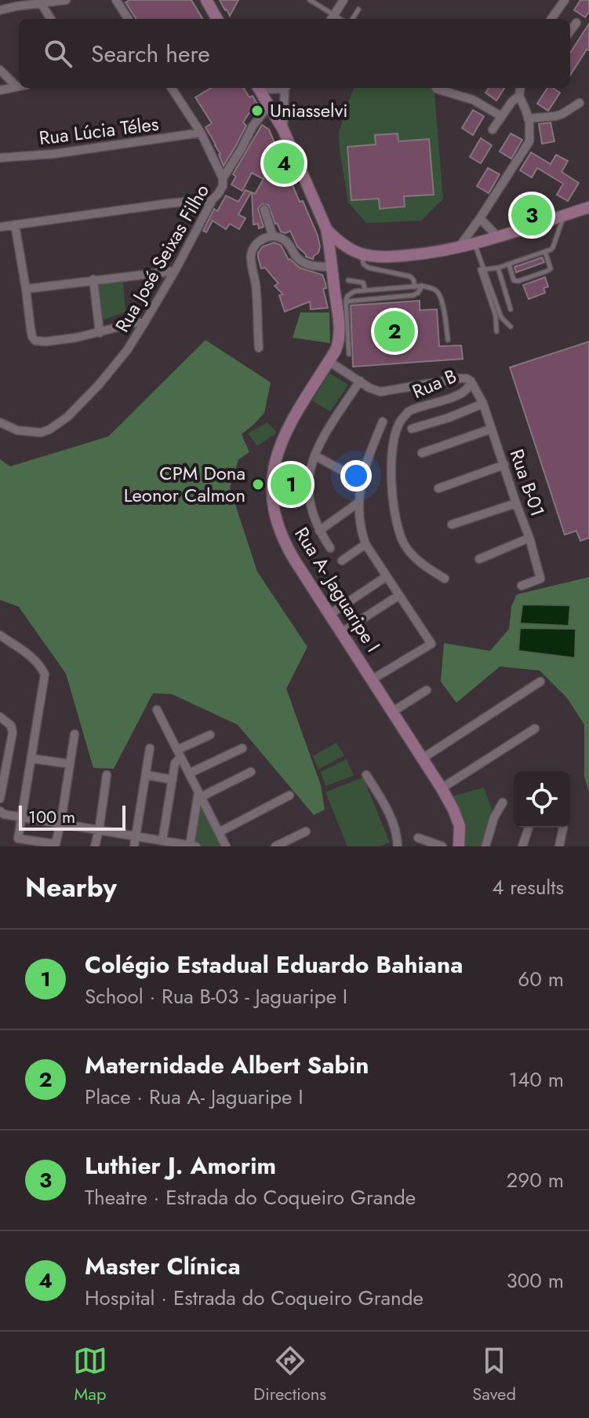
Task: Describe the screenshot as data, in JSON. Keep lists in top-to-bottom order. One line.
{"streets":{"main road":["Rua A- Jaguaripe I"],"street":["Rua Lúcia Téles","Rua José Seixas Filho","Rua B","Rua B-01"]},"crossings":[["Rua B","Rua B-01"],["Rua B","Rua A- Jaguaripe I"]],"places":["Uniasselvi","CPM Dona Leonor Calmon"],"scale_bar":"100 m","page":{"search":"Search here","pins":["4","3","2","1"],"scale":"100 m","heading":["Nearby","4 results"],"list":[{"mark":"1","name":"Colégio Estadual Eduardo Bahiana","note":"School · Rua B-03 - Jaguaripe I","value":"60 m"},{"mark":"2","name":"Maternidade Albert Sabin","note":"Place · Rua A- Jaguaripe I","value":"140 m"},{"mark":"3","name":"Luthier J. Amorim","note":"Theatre · Estrada do Coqueiro Grande","value":"290 m"},{"mark":"4","name":"Master Clínica","note":"Hospital · Estrada do Coqueiro Grande","value":"300 m"}],"nav":["Map","Directions","Saved"]}}
